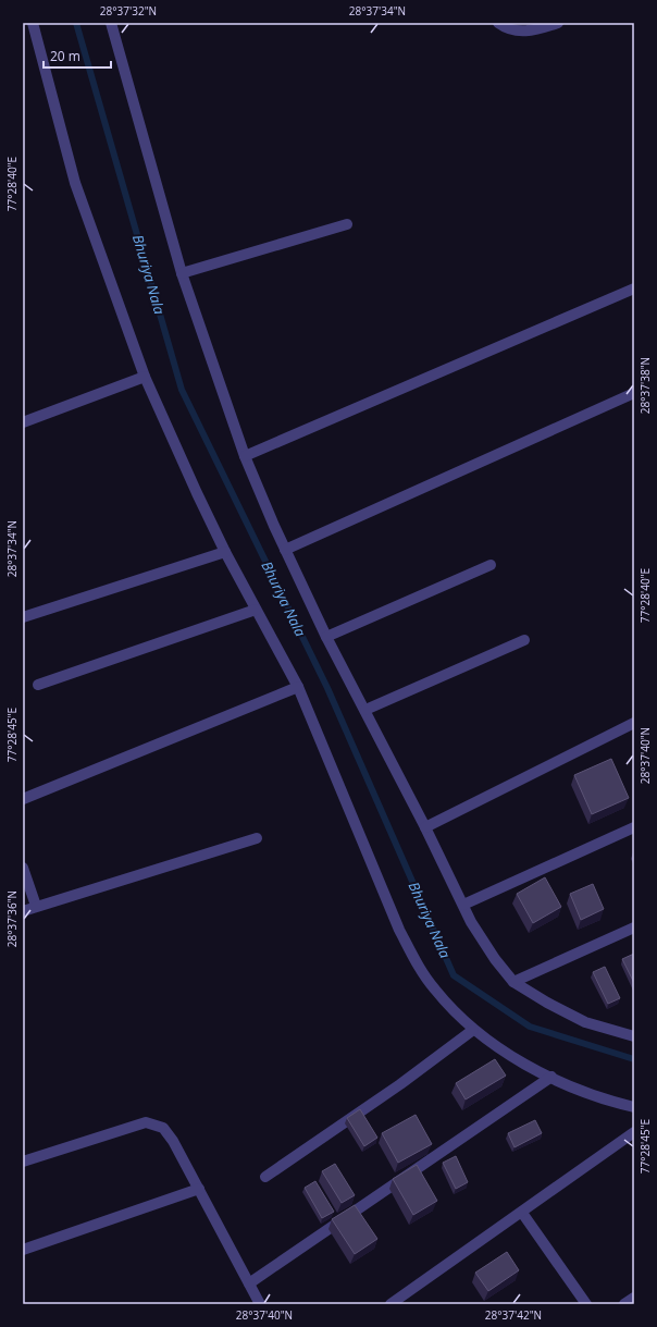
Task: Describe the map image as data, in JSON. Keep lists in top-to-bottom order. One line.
{"water":["Bhuriya Nala"],"scale_bar":"20 m","coordinates":["28°37'32\"N","28°37'34\"N","77°28'40\"E","28°37'38\"N","77°28'45\"E","28°37'40\"N","28°37'36\"N","28°37'42\"N"]}
